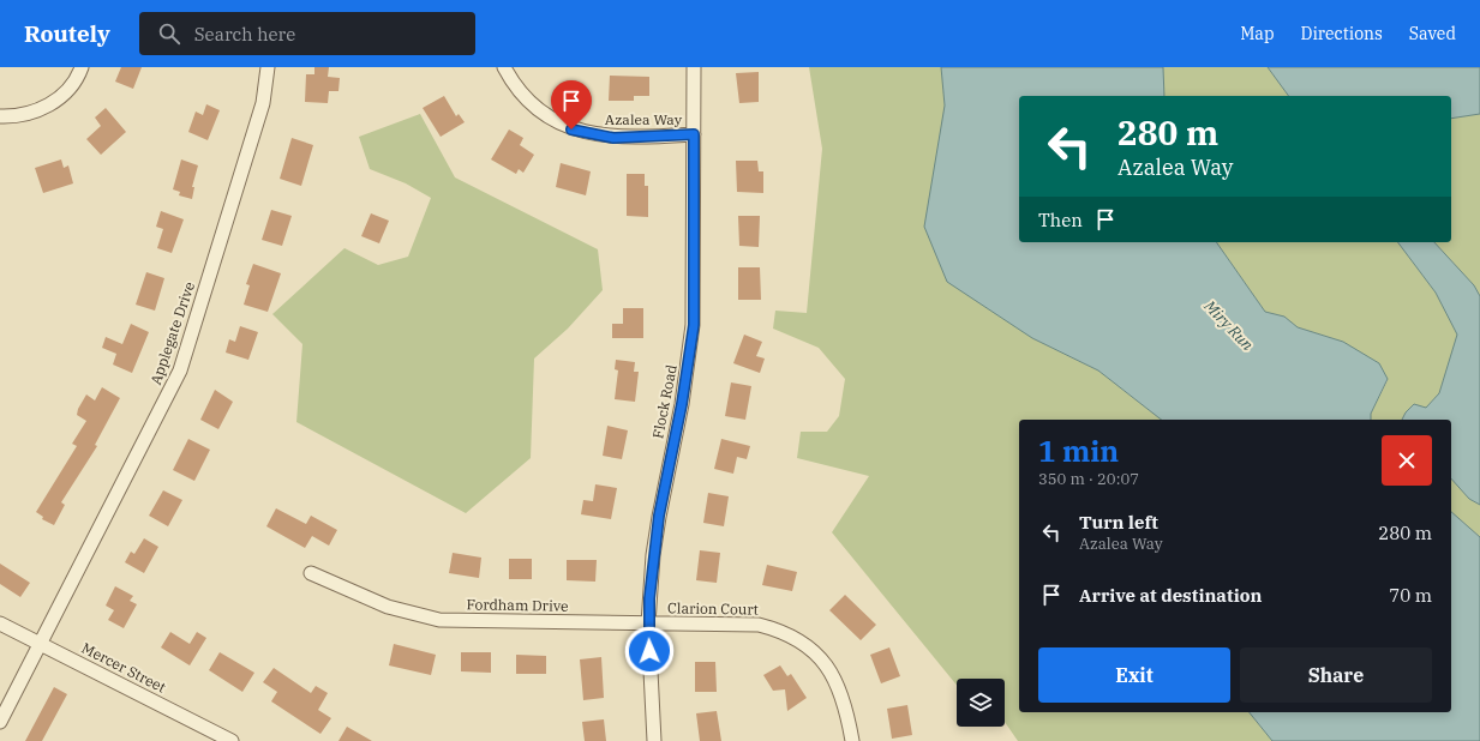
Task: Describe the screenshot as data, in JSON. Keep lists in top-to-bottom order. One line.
{"streets":{"street":["Azalea Way","Applegate Drive","Flock Road","Fordham Drive","Clarion Court","Mercer Street"]},"crossings":[["Azalea Way","Flock Road"],["Applegate Drive","Mercer Street"],["Flock Road","Fordham Drive"],["Flock Road","Clarion Court"],["Fordham Drive","Clarion Court"]],"water":["Miry Run"],"page":{"header":"Routely","search":"Search here","nav":["Map","Directions","Saved"],"turn":["280 m","Azalea Way"],"then":"Then","heading":["1 min","350 m · 20:07"],"list":[{"name":"Turn left","note":"Azalea Way","value":"280 m"},{"name":"Arrive at destination","value":"70 m"}],"buttons":["Exit","Share"]}}
